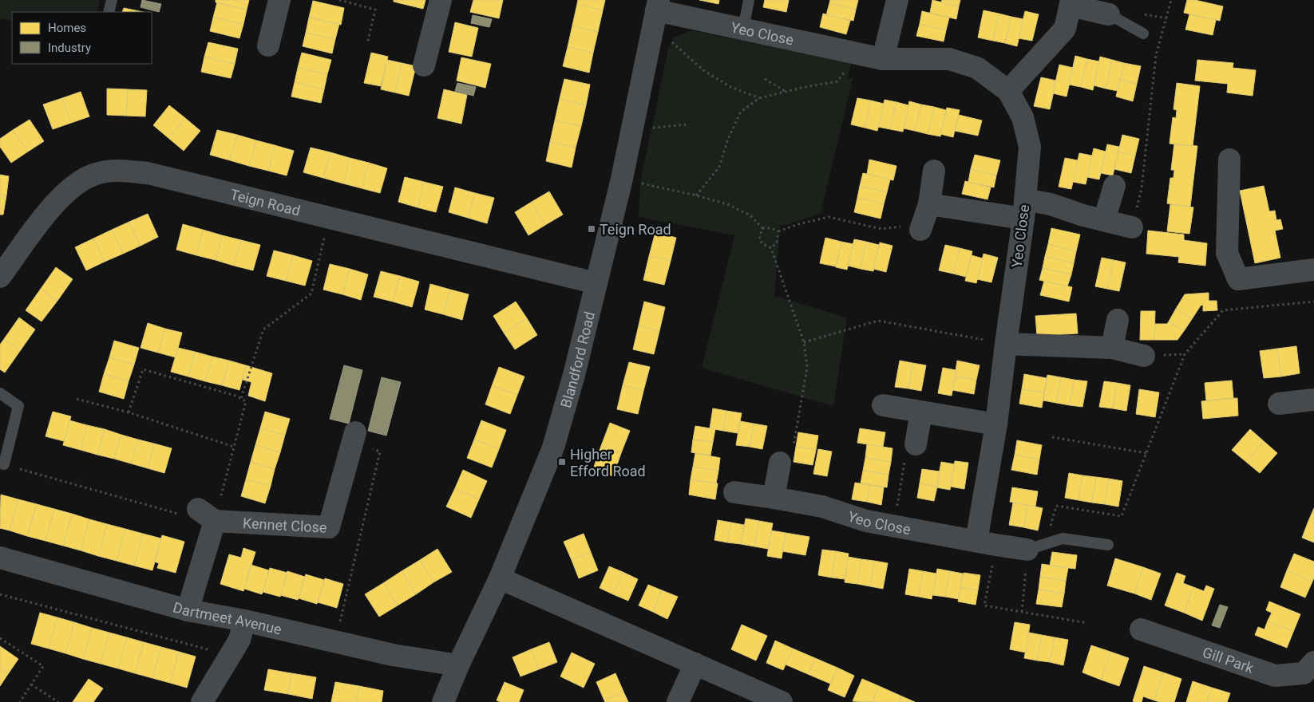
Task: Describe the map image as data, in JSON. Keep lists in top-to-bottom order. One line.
{"streets":{"street":["Yeo Close","Teign Road","Blandford Road","Kennet Close","Dartmeet Avenue","Gill Park"]},"crossings":[["Yeo Close","Blandford Road"],["Teign Road","Blandford Road"],["Blandford Road","Dartmeet Avenue"]],"places":{"transit":["Teign Road","Higher Efford Road"]},"legend":["Homes","Industry"]}
